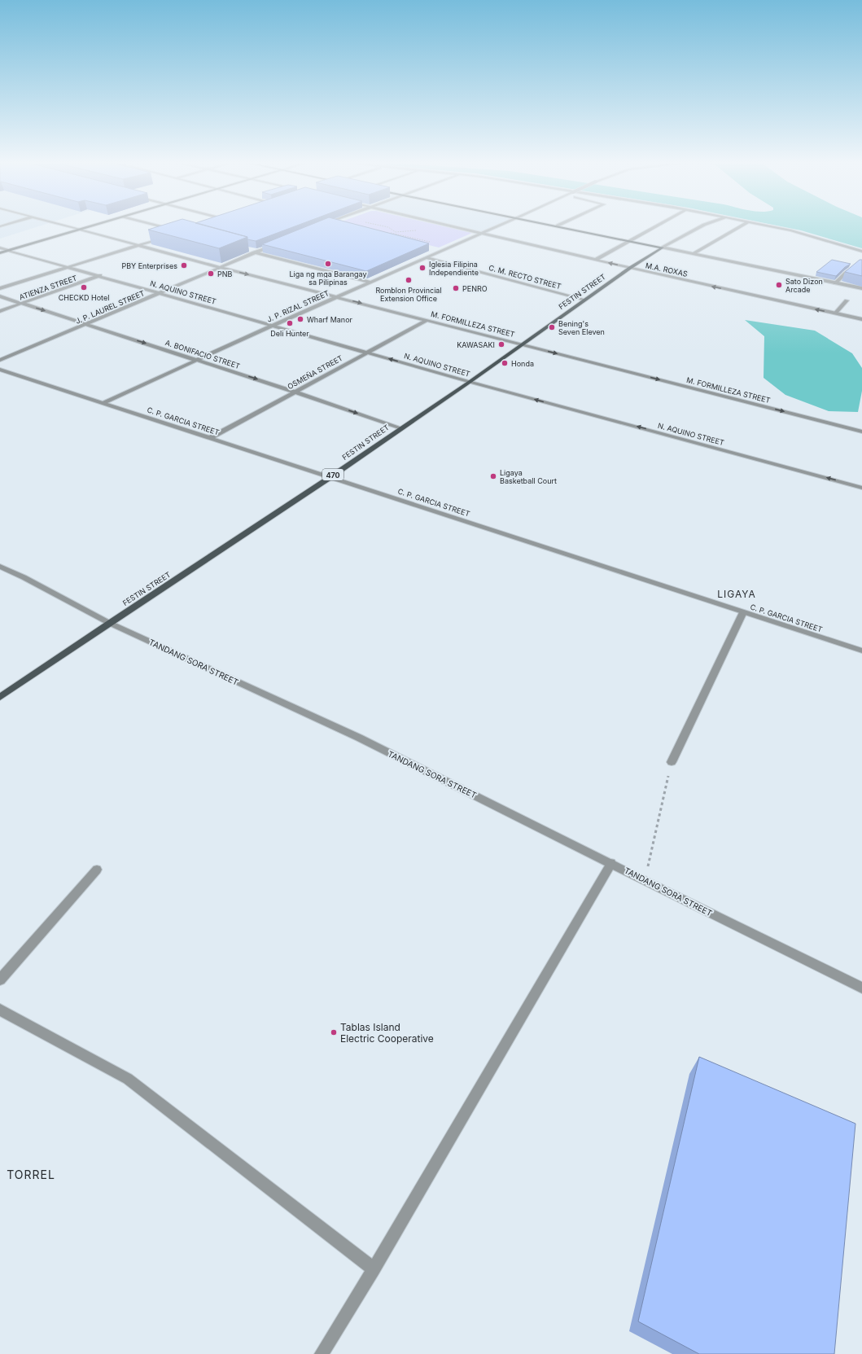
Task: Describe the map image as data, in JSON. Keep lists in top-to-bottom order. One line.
{"streets":{"main road":["FESTIN STREET","470"],"street":["M.A. ROXAS","C. M. RECTO STREET","ATIENZA STREET","N. AQUINO STREET","J. P. RIZAL STREET","J. P. LAUREL STREET","M. FORMILLEZA STREET","A. BONIFACIO STREET","OSMEÑA STREET","C. P. GARCIA STREET","TANDANG SORA STREET"]},"crossings":[["M.A. ROXAS","FESTIN STREET"],["M.A. ROXAS","J. P. RIZAL STREET"],["C. M. RECTO STREET","FESTIN STREET"],["C. M. RECTO STREET","J. P. RIZAL STREET"],["ATIENZA STREET","N. AQUINO STREET"],["ATIENZA STREET","A. BONIFACIO STREET"],["FESTIN STREET","N. AQUINO STREET"],["FESTIN STREET","M. FORMILLEZA STREET"],["FESTIN STREET","A. BONIFACIO STREET"],["FESTIN STREET","C. P. GARCIA STREET"],["FESTIN STREET","TANDANG SORA STREET"],["N. AQUINO STREET","J. P. RIZAL STREET"],["N. AQUINO STREET","J. P. LAUREL STREET"],["N. AQUINO STREET","OSMEÑA STREET"],["J. P. RIZAL STREET","M. FORMILLEZA STREET"],["J. P. RIZAL STREET","A. BONIFACIO STREET"],["J. P. RIZAL STREET","C. P. GARCIA STREET"],["J. P. LAUREL STREET","M. FORMILLEZA STREET"],["J. P. LAUREL STREET","A. BONIFACIO STREET"],["M. FORMILLEZA STREET","OSMEÑA STREET"],["A. BONIFACIO STREET","OSMEÑA STREET"],["OSMEÑA STREET","C. P. GARCIA STREET"]],"one_way":["N. AQUINO STREET","M. FORMILLEZA STREET","A. BONIFACIO STREET"],"districts":["LIGAYA","TORREL"],"places":["Liga ng mga Barangay sa Pilipinas","PBY Enterprises","Iglesia Filipina Independiente","PNB","Romblon Provincial Extension Office","Sato Dizon Arcade","CHECKD Hotel","PENRO","Wharf Manor","Deli Hunter","Bening's Seven Eleven","KAWASAKI","Honda","Ligaya Basketball Court","Tablas Island Electric Cooperative"]}
